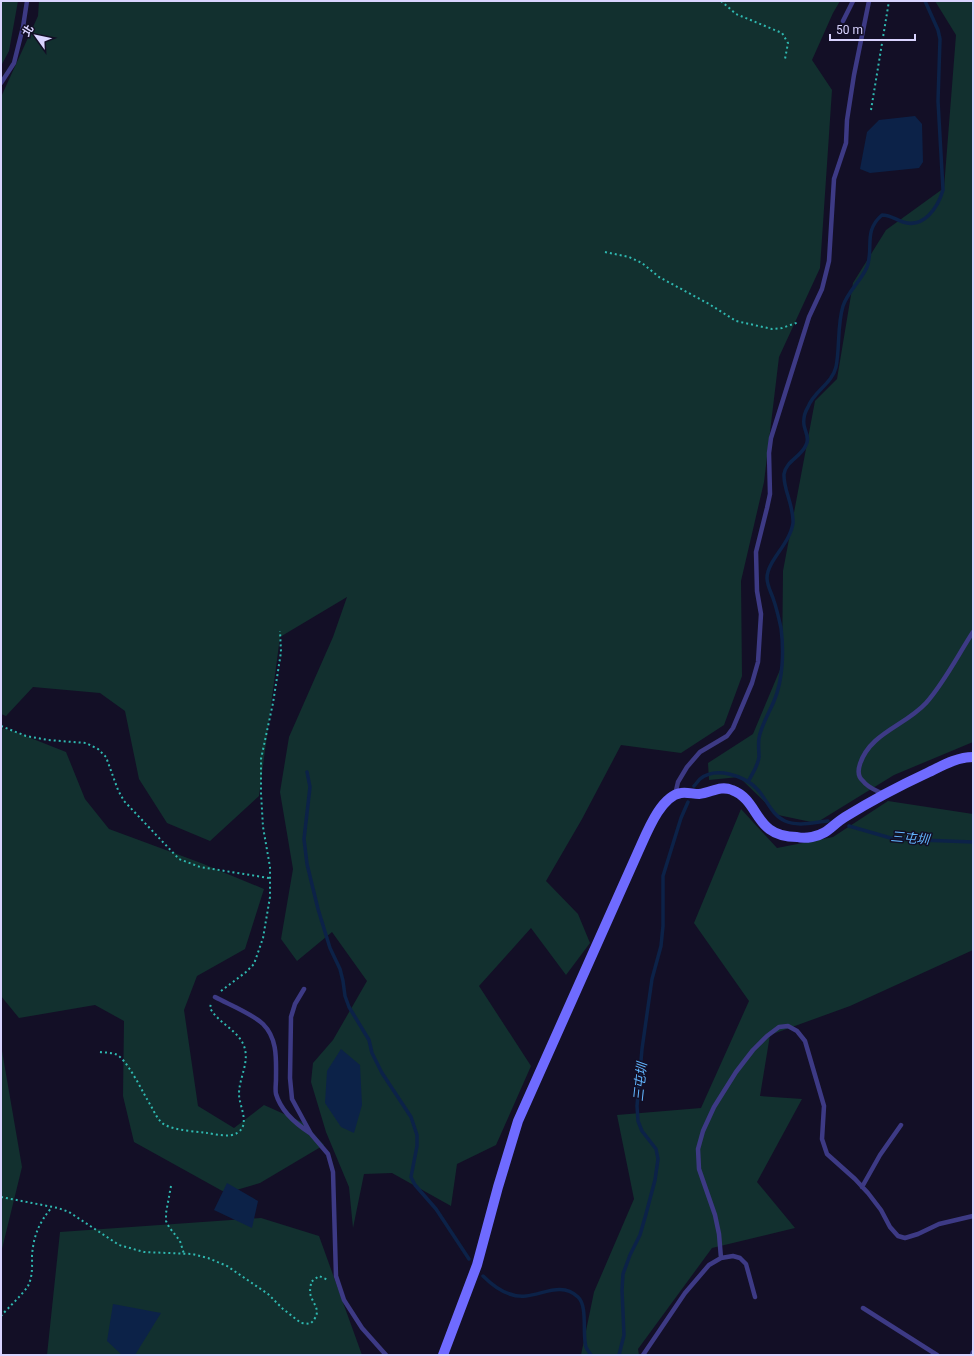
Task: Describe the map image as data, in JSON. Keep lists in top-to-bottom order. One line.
{"water":["三屯圳"],"scale_bar":"50 m","north":"top left"}
